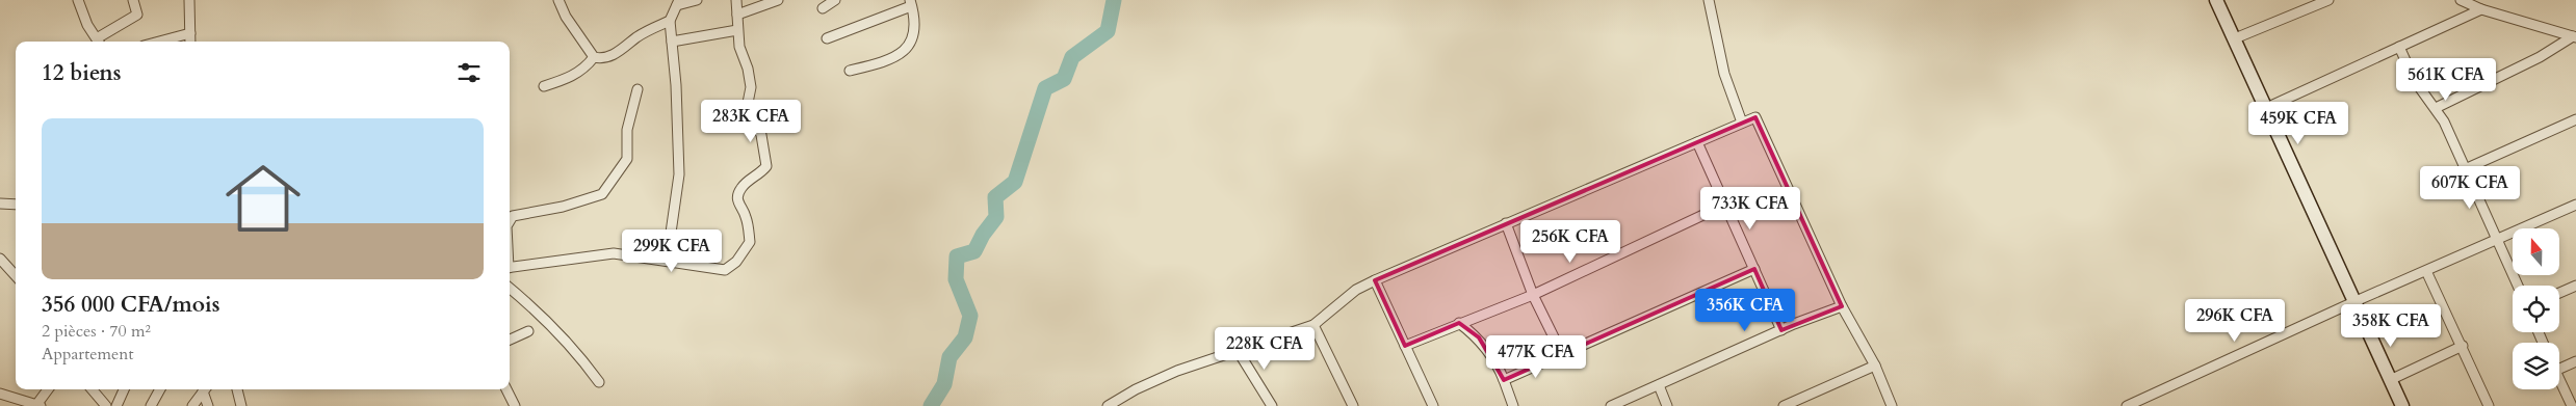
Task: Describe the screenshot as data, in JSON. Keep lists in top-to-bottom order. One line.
{"north":"top","page":{"heading":"12 biens","price":["561K CFA","283K CFA","459K CFA","607K CFA","733K CFA","256K CFA","299K CFA","356K CFA","296K CFA","358K CFA","228K CFA","477K CFA"],"list":[{"name":"356 000 CFA/mois","note":"2 pièces · 70 m² · Appartement"}]}}
